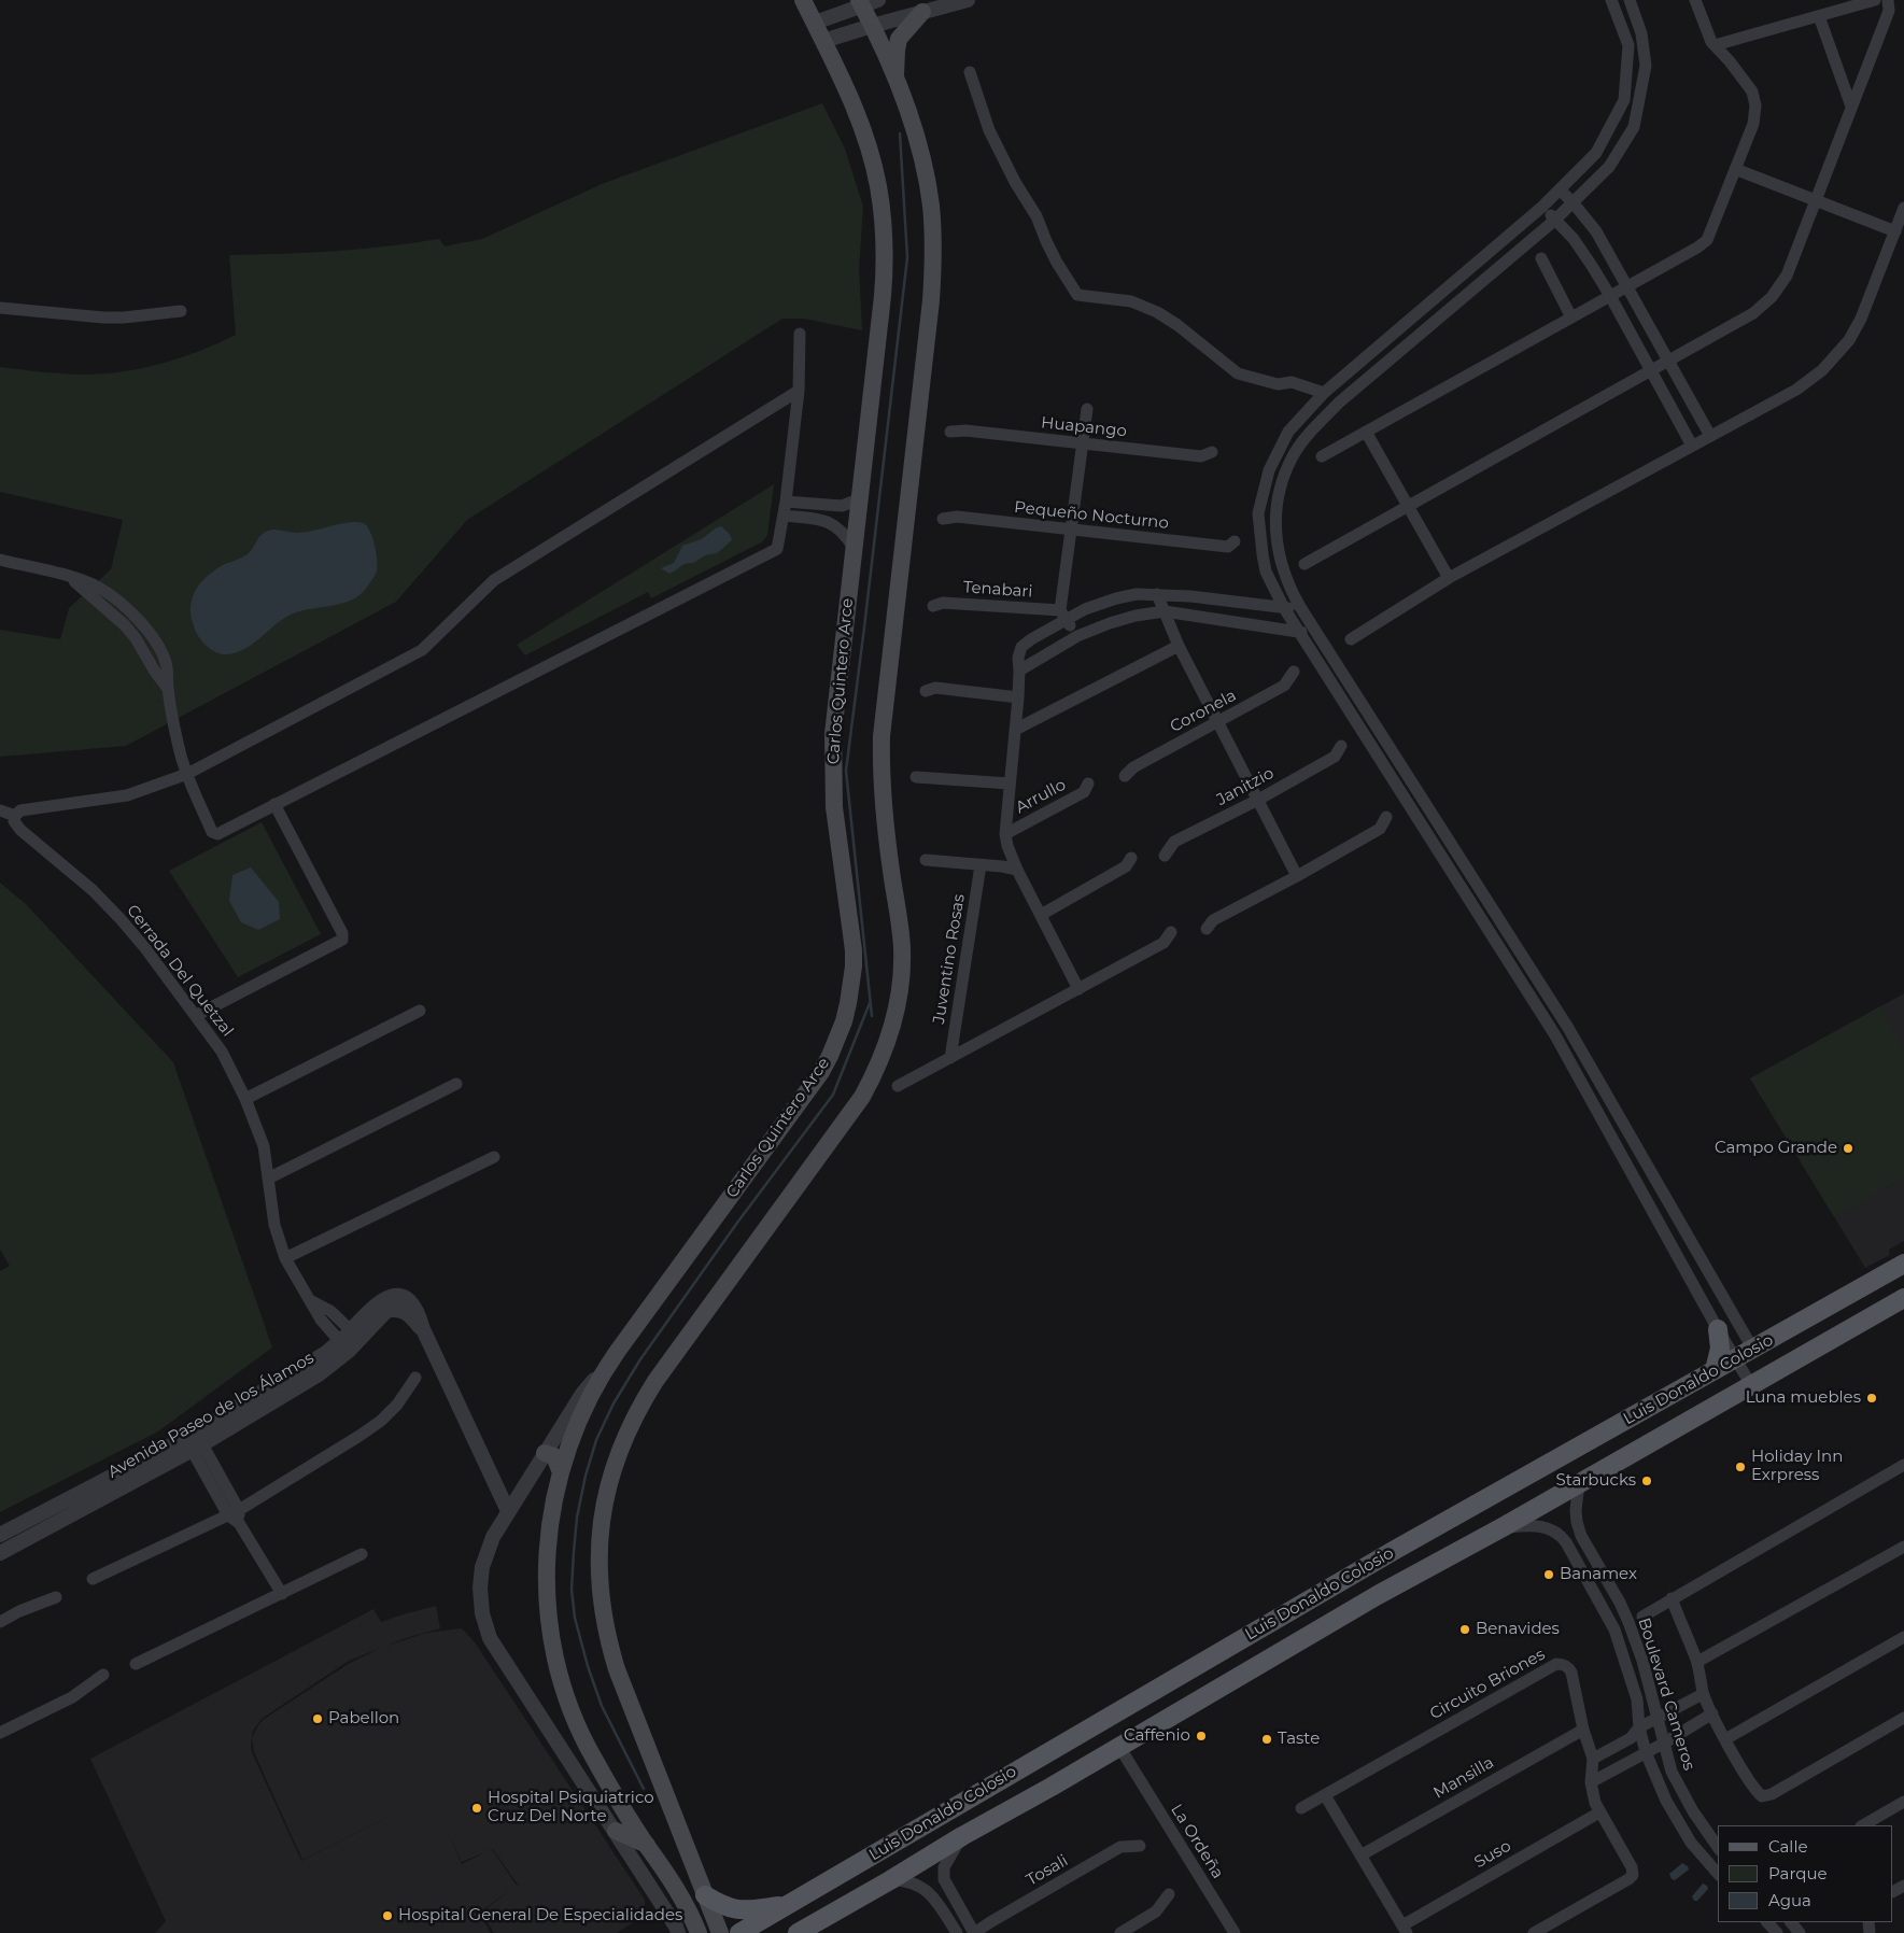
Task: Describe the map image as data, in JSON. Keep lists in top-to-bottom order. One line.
{"streets":{"main road":["Carlos Quintero Arce","Luis Donaldo Colosio"],"street":["Huapango","Pequeño Nocturno","Tenabari","Coronela","Janitzio","Arrullo","Juventino Rosas","Cerrada Del Quetzal","Avenida Paseo de los Álamos","Circuito Briones","Boulevard Cameros","Mansilla","La Ordeña","Suso","Tosali"]},"crossings":[["Cerrada Del Quetzal","Avenida Paseo de los Álamos"],["Luis Donaldo Colosio","Boulevard Cameros"],["Luis Donaldo Colosio","La Ordeña"],["Circuito Briones","Mansilla"],["Circuito Briones","Suso"]],"places":["Campo Grande","Luna muebles","Holiday Inn Exrpress","Starbucks","Banamex","Benavides","Pabellon","Caffenio","Taste","Hospital Psiquiatrico Cruz Del Norte","Hospital General De Especialidades"],"legend":["Calle","Parque","Agua"]}
